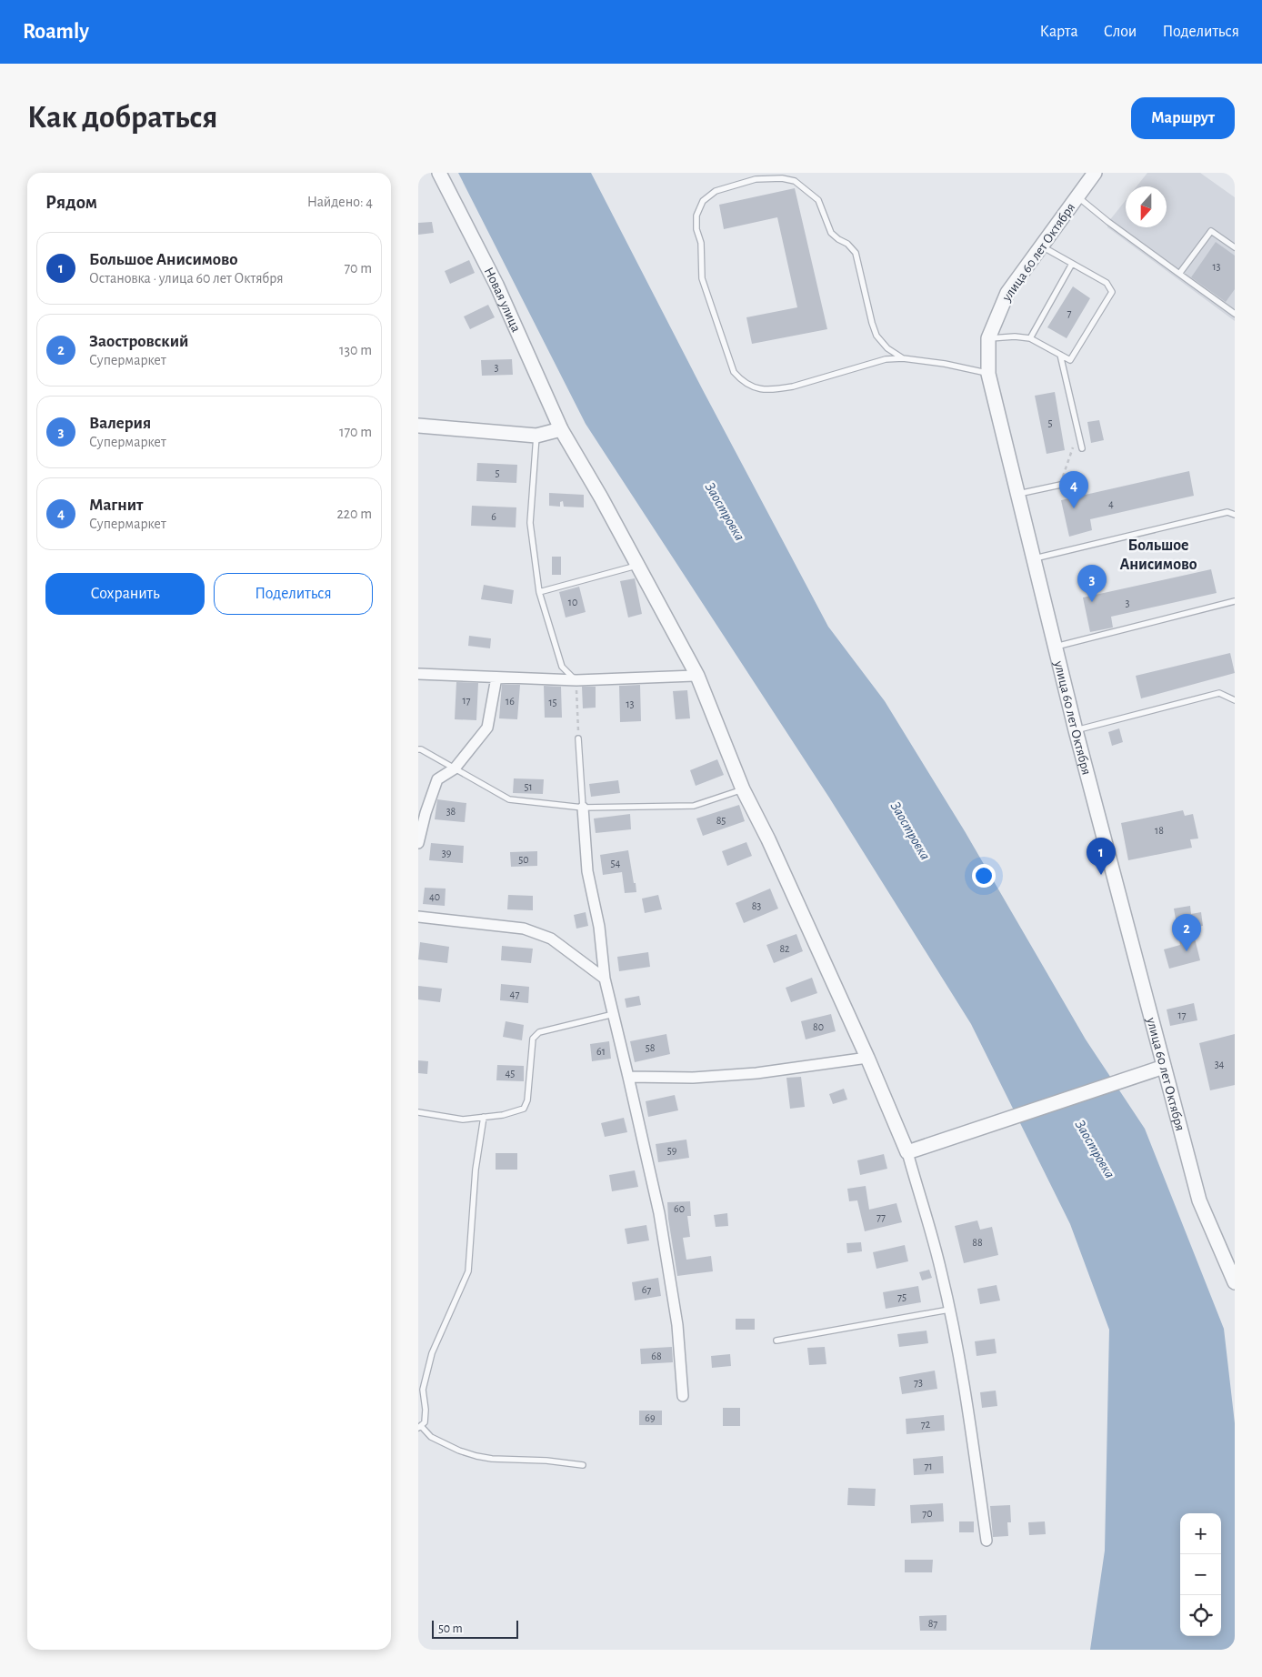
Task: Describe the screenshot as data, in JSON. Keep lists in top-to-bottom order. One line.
{"streets":{"street":["улица 60 лет Октября","Новая улица"]},"districts":["Большое Анисимово"],"water":["Заостровка"],"house_numbers":["13","7","3","5","5","4","6","10","3","17","16","15","13","51","38","85","18","39","50","54","40","83","82","47","17","80","58","61","34","45","59","60","77","88","67","75","68","73","69","72","71","70","87"],"scale_bar":"50 m","north":"bottom","page":{"header":"Roamly","nav":["Карта","Слои","Поделиться"],"buttons":["Маршрут",["Сохранить","Поделиться"]],"title":"Как добраться","heading":["Рядом","Найдено: 4"],"list":[{"mark":"1","name":"Большое Анисимово","note":"Остановка · улица 60 лет Октября","value":"70 m"},{"mark":"2","name":"Заостровский","note":"Супермаркет","value":"130 m"},{"mark":"3","name":"Валерия","note":"Супермаркет","value":"170 m"},{"mark":"4","name":"Магнит","note":"Супермаркет","value":"220 m"}],"pins":["4","3","1","2"],"map_buttons":["+","−"],"scale":"50 m"}}
